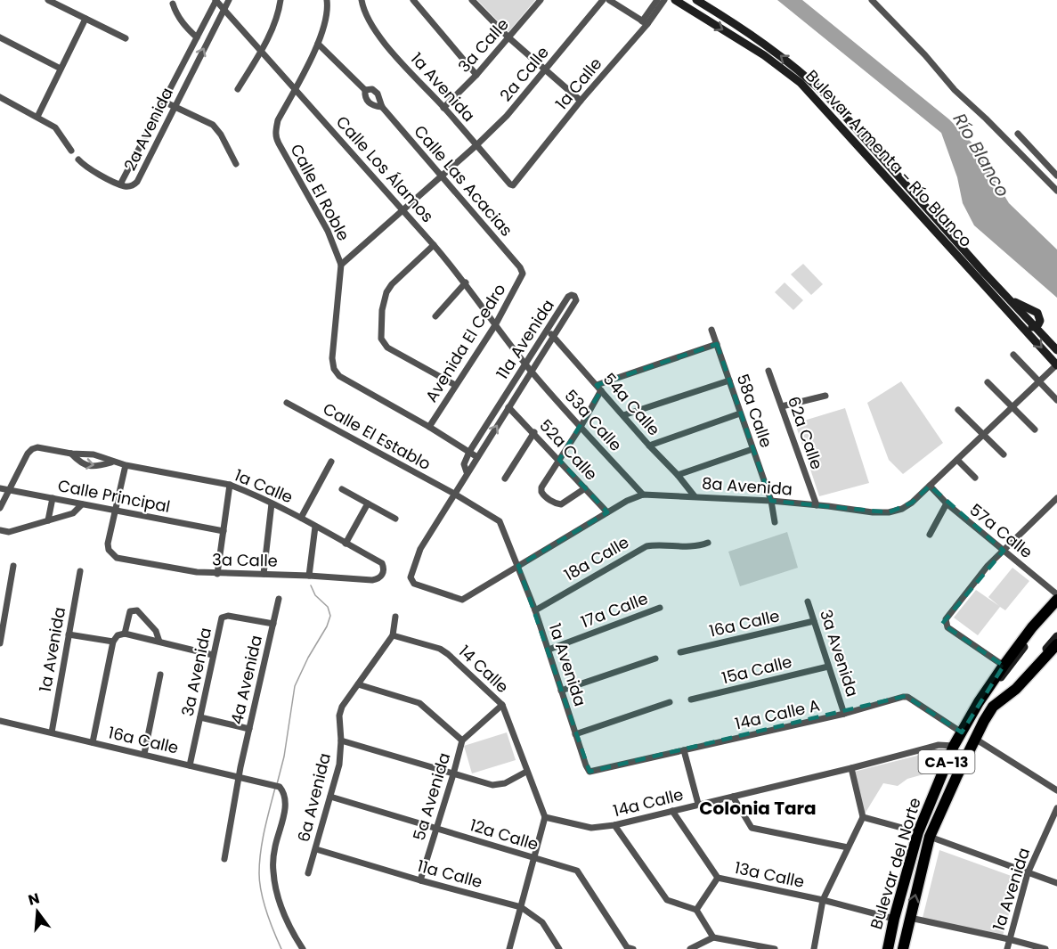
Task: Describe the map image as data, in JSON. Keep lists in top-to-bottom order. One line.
{"streets":{"highway":["CA-13","Bulevar del Norte"],"main road":["Bulevar Armenta - Río Blanco"],"street":["3a Calle","2a Calle","1a Calle","1a Avenida","2a Avenida","Calle Los Álamos","Calle Las Acacias","Calle El Roble","11a Avenida","Avenida El Cedro","54a Calle","58a Calle","53a Calle","62a Calle","Calle El Establo","52a Calle","8a Avenida","Calle Principal","57a Calle","18a Calle","17a Calle","16a Calle","3a Avenida","14 Calle","15a Calle","4a Avenida","14a Calle A","5a Avenida","6a Avenida","14a Calle","12a Calle","11a Calle","13a Calle"]},"crossings":[["3a Calle","1a Calle"],["3a Calle","1a Avenida"],["3a Calle","Calle Principal"],["2a Calle","1a Avenida"],["2a Calle","Calle Los Álamos"],["2a Calle","Calle Las Acacias"],["2a Calle","Calle El Roble"],["1a Calle","1a Avenida"],["1a Calle","Calle Principal"],["1a Avenida","Calle El Establo"],["1a Avenida","8a Avenida"],["1a Avenida","18a Calle"],["1a Avenida","17a Calle"],["1a Avenida","16a Calle"],["1a Avenida","14a Calle A"],["2a Avenida","Calle Los Álamos"],["Bulevar Armenta - Río Blanco","8a Avenida"],["Calle Los Álamos","Calle El Roble"],["Calle Los Álamos","11a Avenida"],["Calle Los Álamos","Avenida El Cedro"],["Calle Los Álamos","53a Calle"],["Calle Las Acacias","Calle El Roble"],["Calle Las Acacias","Avenida El Cedro"],["Calle El Roble","11a Avenida"],["Calle El Roble","Avenida El Cedro"],["11a Avenida","54a Calle"],["11a Avenida","53a Calle"],["11a Avenida","Calle El Establo"],["11a Avenida","52a Calle"],["11a Avenida","8a Avenida"],["54a Calle","8a Avenida"],["58a Calle","8a Avenida"],["53a Calle","8a Avenida"],["62a Calle","8a Avenida"],["Calle El Establo","8a Avenida"],["52a Calle","8a Avenida"],["8a Avenida","57a Calle"],["16a Calle","3a Avenida"],["16a Calle","4a Avenida"],["3a Avenida","15a Calle"],["3a Avenida","4a Avenida"],["3a Avenida","14a Calle A"],["14 Calle","5a Avenida"],["14 Calle","6a Avenida"],["14 Calle","14a Calle"],["14a Calle A","Bulevar del Norte"],["5a Avenida","12a Calle"],["5a Avenida","11a Calle"],["6a Avenida","12a Calle"],["6a Avenida","11a Calle"],["14a Calle","Bulevar del Norte"],["14a Calle","13a Calle"],["Bulevar del Norte","13a Calle"]],"districts":["Colonia Tara"],"water":["Río Blanco"],"north":"top"}
